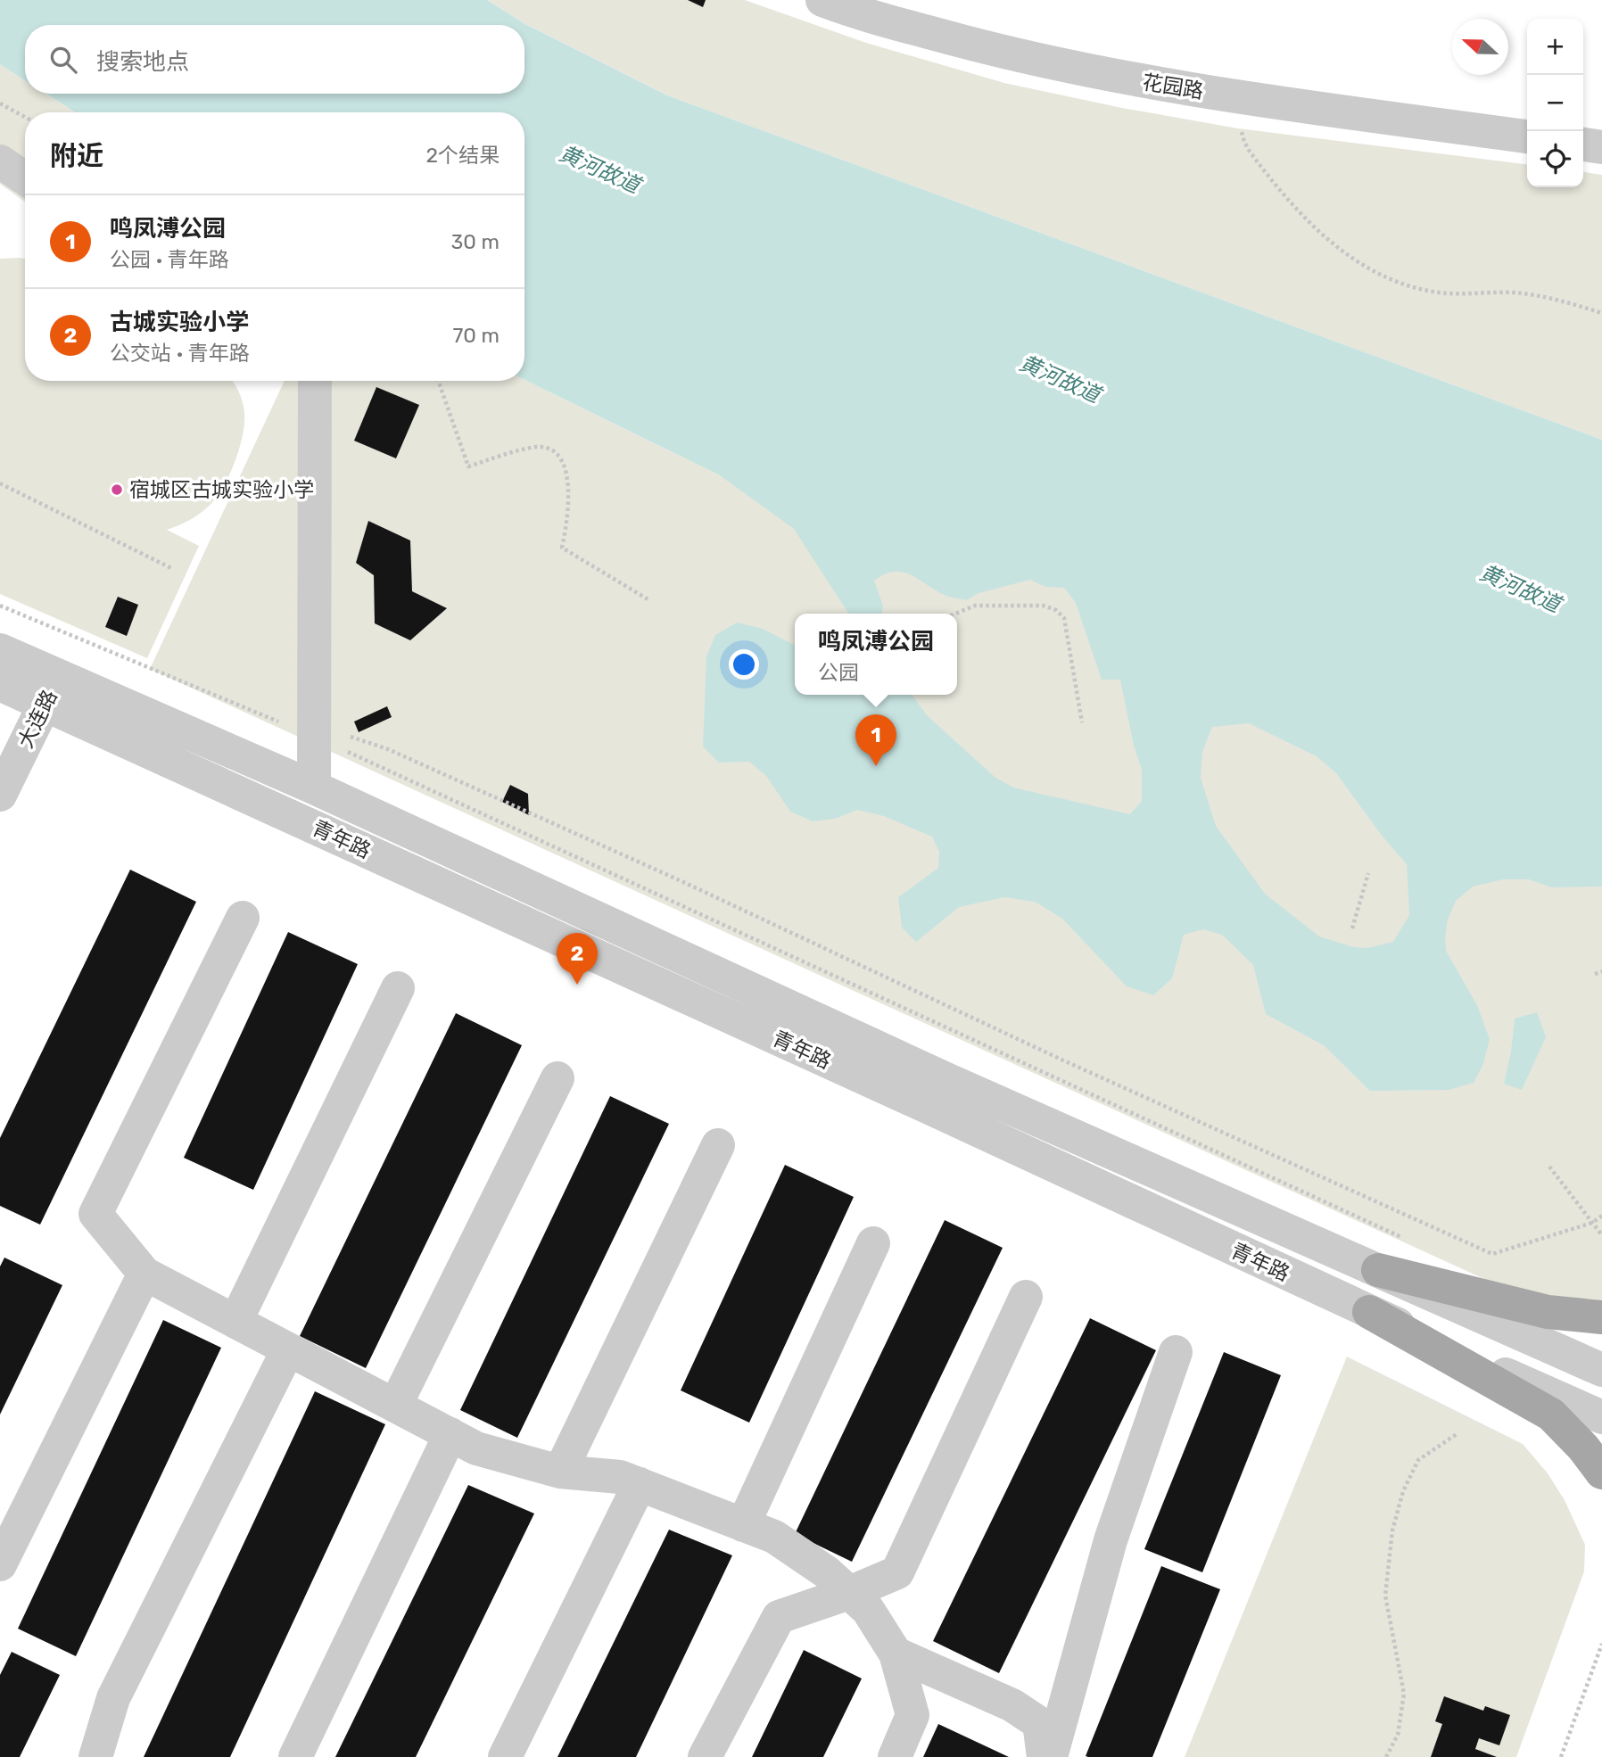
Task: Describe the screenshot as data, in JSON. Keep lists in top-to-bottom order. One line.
{"streets":{"street":["花园路","大连路","青年路"]},"crossings":[["大连路","青年路"]],"water":["黄河故道"],"places":["宿城区古城实验小学"],"north":"left","page":{"map_buttons":["+","−"],"search":"搜索地点","heading":["附近","2个结果"],"list":[{"mark":"1","name":"鸣凤溥公园","note":"公园 · 青年路","value":"30 m"},{"mark":"2","name":"古城实验小学","note":"公交站 · 青年路","value":"70 m"}],"popup":["鸣凤溥公园","公园"],"pins":["1","2"]}}
